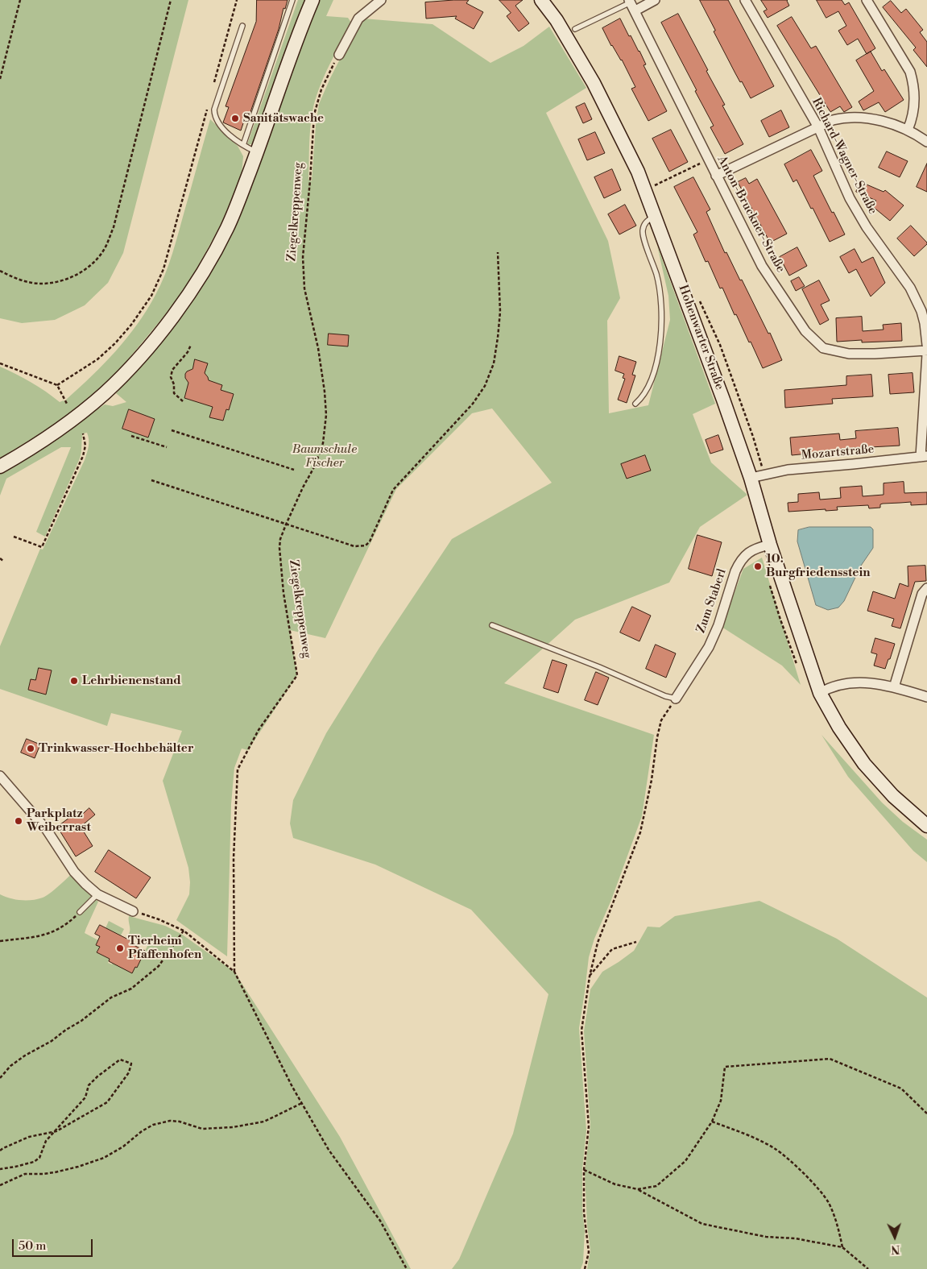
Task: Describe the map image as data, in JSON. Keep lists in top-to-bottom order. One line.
{"streets":{"street":["Richard-Wagner-Straße","Anton-Bruckner-Straße","Hohenwarter Straße","Mozartstraße","Zum Staberl"],"path":["Ziegelkreppenweg"]},"crossings":[["Hohenwarter Straße","Mozartstraße"],["Hohenwarter Straße","Zum Staberl"]],"parks":["Baumschule Fischer"],"places":["Sanitätswache","10. Burgfriedensstein","Lehrbienenstand","Trinkwasser-Hochbehälter","Parkplatz Weiberrast","Tierheim Pfaffenhofen"],"scale_bar":"50 m","north":"bottom"}
